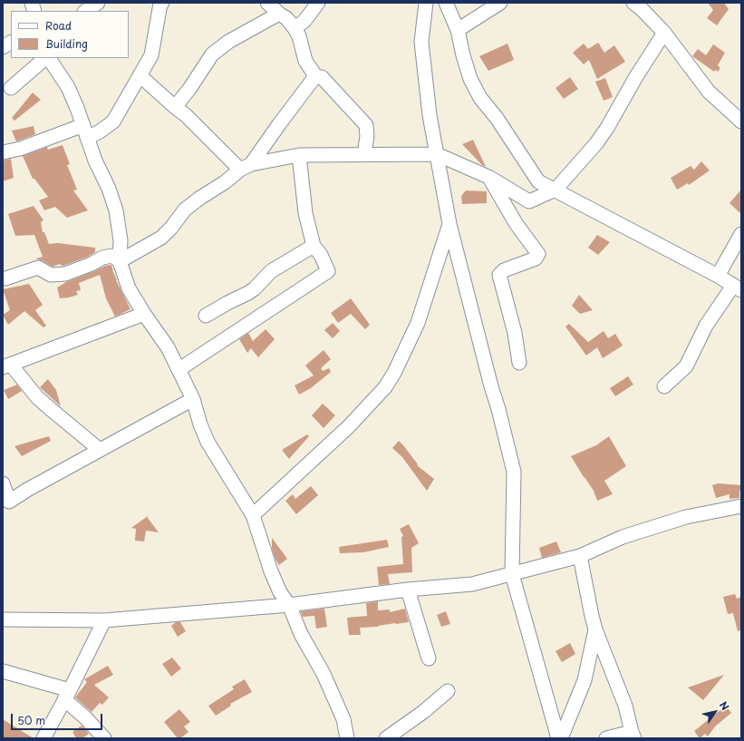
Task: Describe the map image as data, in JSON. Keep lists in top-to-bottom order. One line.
{"legend":["Road","Building"],"scale_bar":"50 m","north":"top right"}
